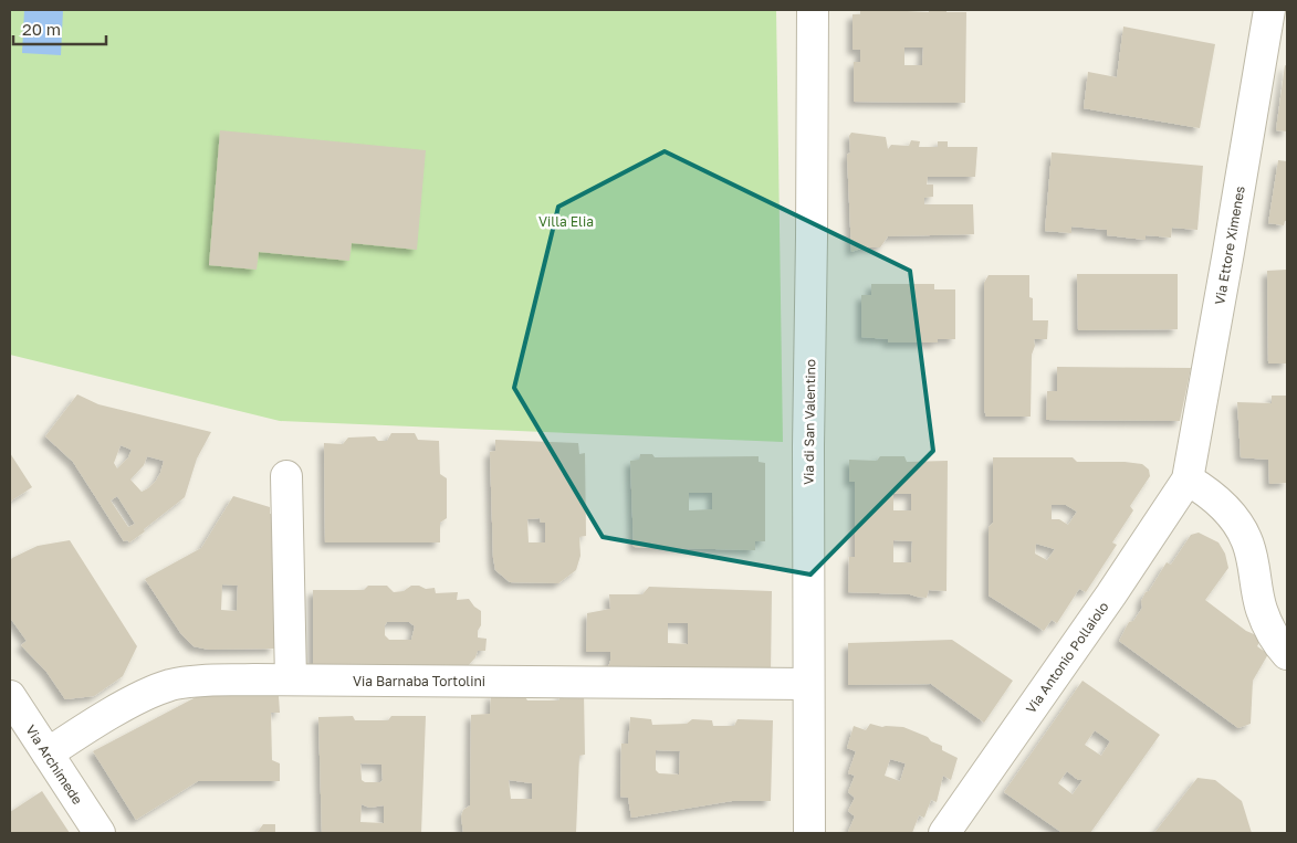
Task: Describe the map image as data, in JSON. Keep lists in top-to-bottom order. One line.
{"streets":{"street":["Via Ettore Ximenes","Via di San Valentino","Via Antonio Pollaiolo","Via Barnaba Tortolini","Via Archimede"]},"crossings":[["Via Ettore Ximenes","Via Antonio Pollaiolo"],["Via di San Valentino","Via Barnaba Tortolini"],["Via Barnaba Tortolini","Via Archimede"]],"parks":["Villa Elia"],"scale_bar":"20 m"}
